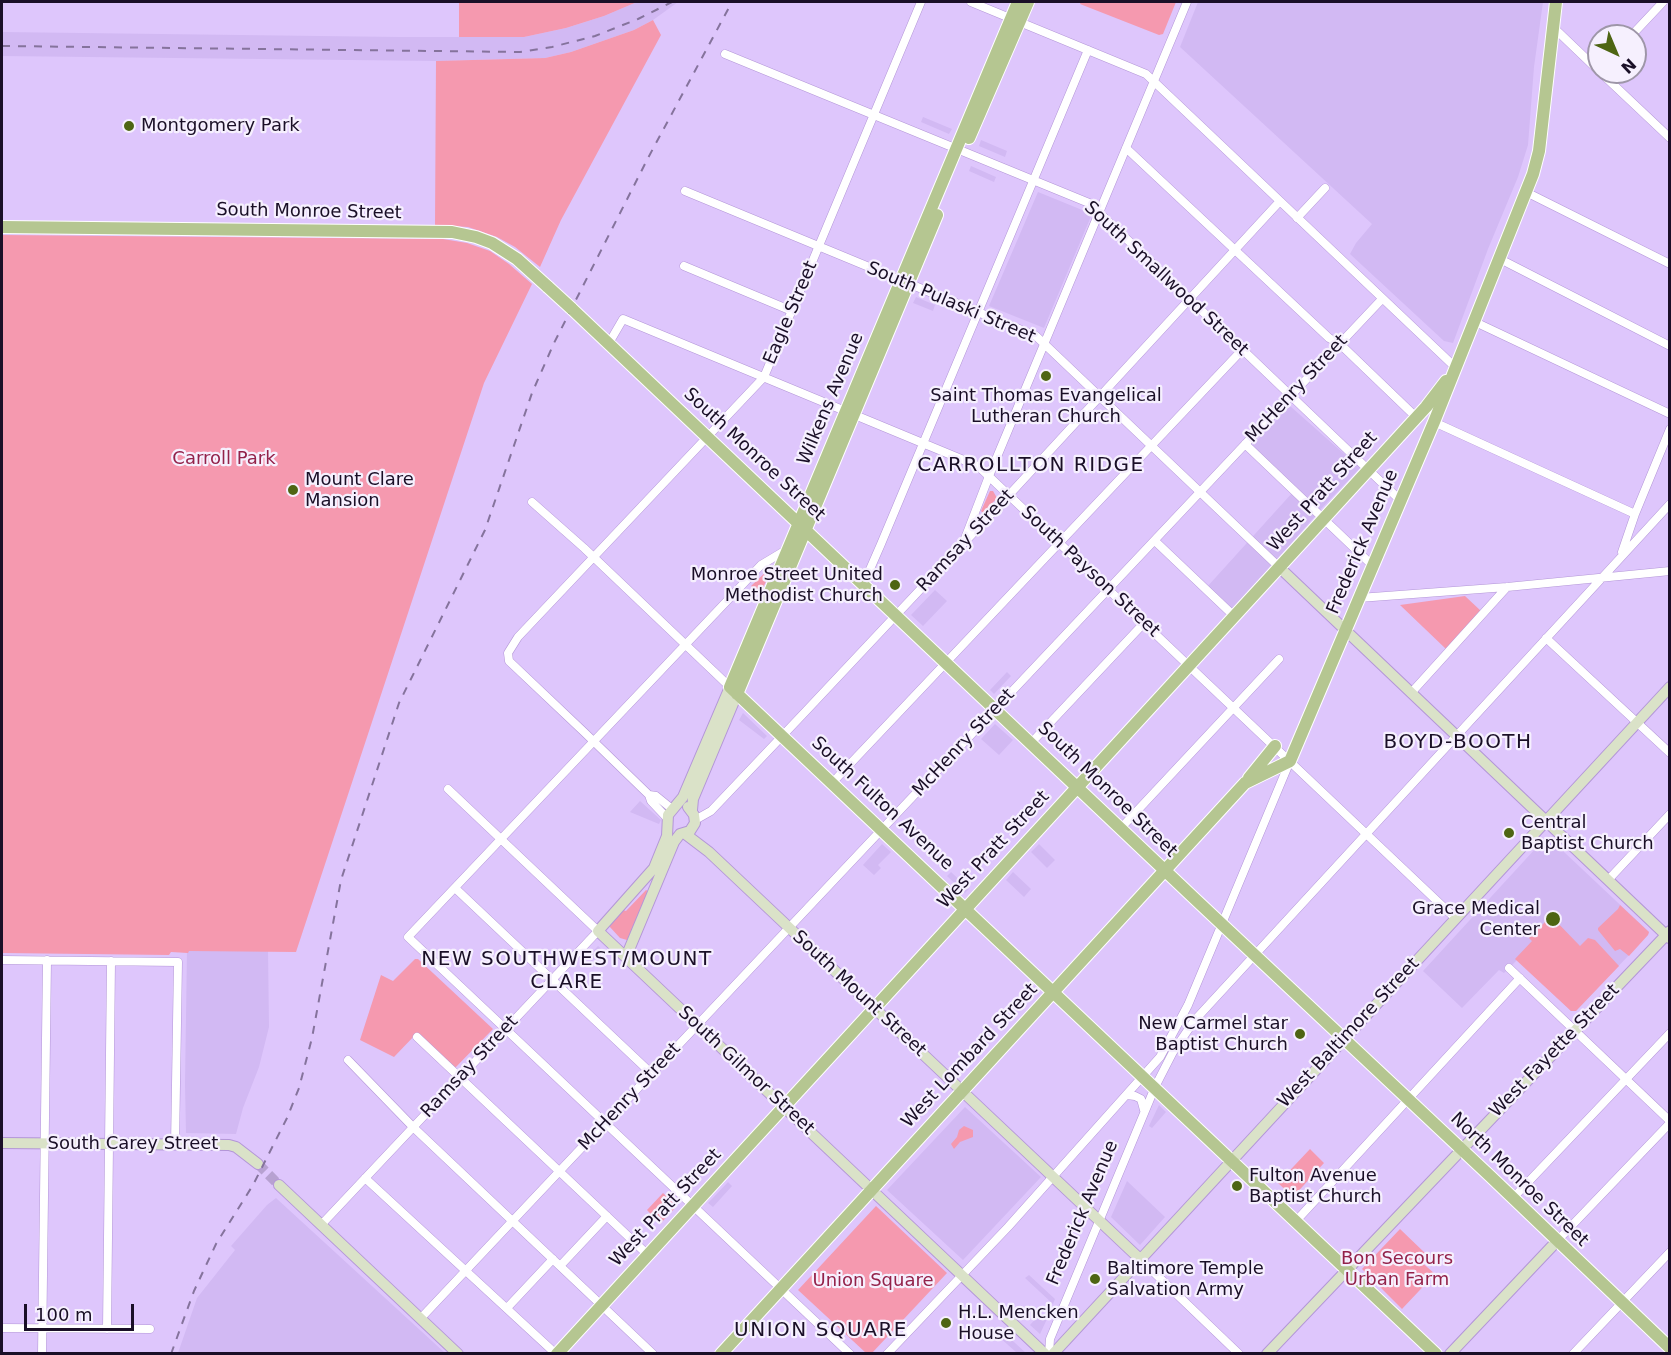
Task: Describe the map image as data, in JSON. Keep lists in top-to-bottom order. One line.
{"streets":{"main road":["South Monroe Street","Wilkens Avenue","West Pratt Street","Frederick Avenue","South Fulton Avenue","West Lombard Street","North Monroe Street"],"street":["South Smallwood Street","South Pulaski Street","Eagle Street","McHenry Street","Ramsay Street","South Payson Street","South Mount Street","West Baltimore Street","West Fayette Street","South Gilmor Street","South Carey Street"]},"crossings":[["South Monroe Street","Eagle Street"],["South Monroe Street","McHenry Street"],["South Monroe Street","Wilkens Avenue"],["South Monroe Street","West Pratt Street"],["South Monroe Street","Ramsay Street"],["South Monroe Street","Frederick Avenue"],["South Monroe Street","South Payson Street"],["South Monroe Street","West Baltimore Street"],["South Monroe Street","West Lombard Street"],["South Monroe Street","North Monroe Street"],["South Smallwood Street","Eagle Street"],["South Smallwood Street","McHenry Street"],["South Smallwood Street","Wilkens Avenue"],["South Smallwood Street","West Pratt Street"],["South Smallwood Street","Ramsay Street"],["South Smallwood Street","Frederick Avenue"],["South Pulaski Street","Eagle Street"],["South Pulaski Street","McHenry Street"],["South Pulaski Street","Wilkens Avenue"],["South Pulaski Street","West Pratt Street"],["South Pulaski Street","Ramsay Street"],["South Pulaski Street","Frederick Avenue"],["South Pulaski Street","West Baltimore Street"],["South Pulaski Street","West Fayette Street"],["Eagle Street","South Payson Street"],["Eagle Street","South Fulton Avenue"],["McHenry Street","South Payson Street"],["McHenry Street","South Fulton Avenue"],["McHenry Street","South Mount Street"],["McHenry Street","South Gilmor Street"],["Wilkens Avenue","Ramsay Street"],["Wilkens Avenue","South Payson Street"],["Wilkens Avenue","South Fulton Avenue"],["Wilkens Avenue","South Mount Street"],["West Pratt Street","Frederick Avenue"],["West Pratt Street","South Payson Street"],["West Pratt Street","South Fulton Avenue"],["West Pratt Street","South Mount Street"],["West Pratt Street","South Gilmor Street"],["Ramsay Street","South Payson Street"],["Ramsay Street","South Fulton Avenue"],["Ramsay Street","South Mount Street"],["Ramsay Street","South Gilmor Street"],["Frederick Avenue","South Payson Street"],["Frederick Avenue","South Fulton Avenue"],["Frederick Avenue","South Mount Street"],["Frederick Avenue","West Baltimore Street"],["Frederick Avenue","West Lombard Street"],["Frederick Avenue","South Gilmor Street"],["South Payson Street","West Baltimore Street"],["South Payson Street","West Lombard Street"],["South Fulton Avenue","West Baltimore Street"],["South Fulton Avenue","West Fayette Street"],["South Fulton Avenue","West Lombard Street"],["South Mount Street","West Baltimore Street"],["South Mount Street","West Lombard Street"],["West Baltimore Street","South Gilmor Street"],["West Baltimore Street","North Monroe Street"],["West Fayette Street","North Monroe Street"],["West Lombard Street","South Gilmor Street"]],"districts":["CARROLLTON RIDGE","BOYD-BOOTH","NEW SOUTHWEST/MOUNT CLARE","UNION SQUARE"],"parks":["Carroll Park","Bon Secours Urban Farm","Union Square"],"places":["Montgomery Park","Saint Thomas Evangelical Lutheran Church","Mount Clare Mansion","Monroe Street United Methodist Church","Central Baptist Church","Grace Medical Center","New Carmel star Baptist Church","Fulton Avenue Baptist Church","Baltimore Temple Salvation Army","H.L. Mencken House"],"scale_bar":"100 m","north":"bottom right"}
